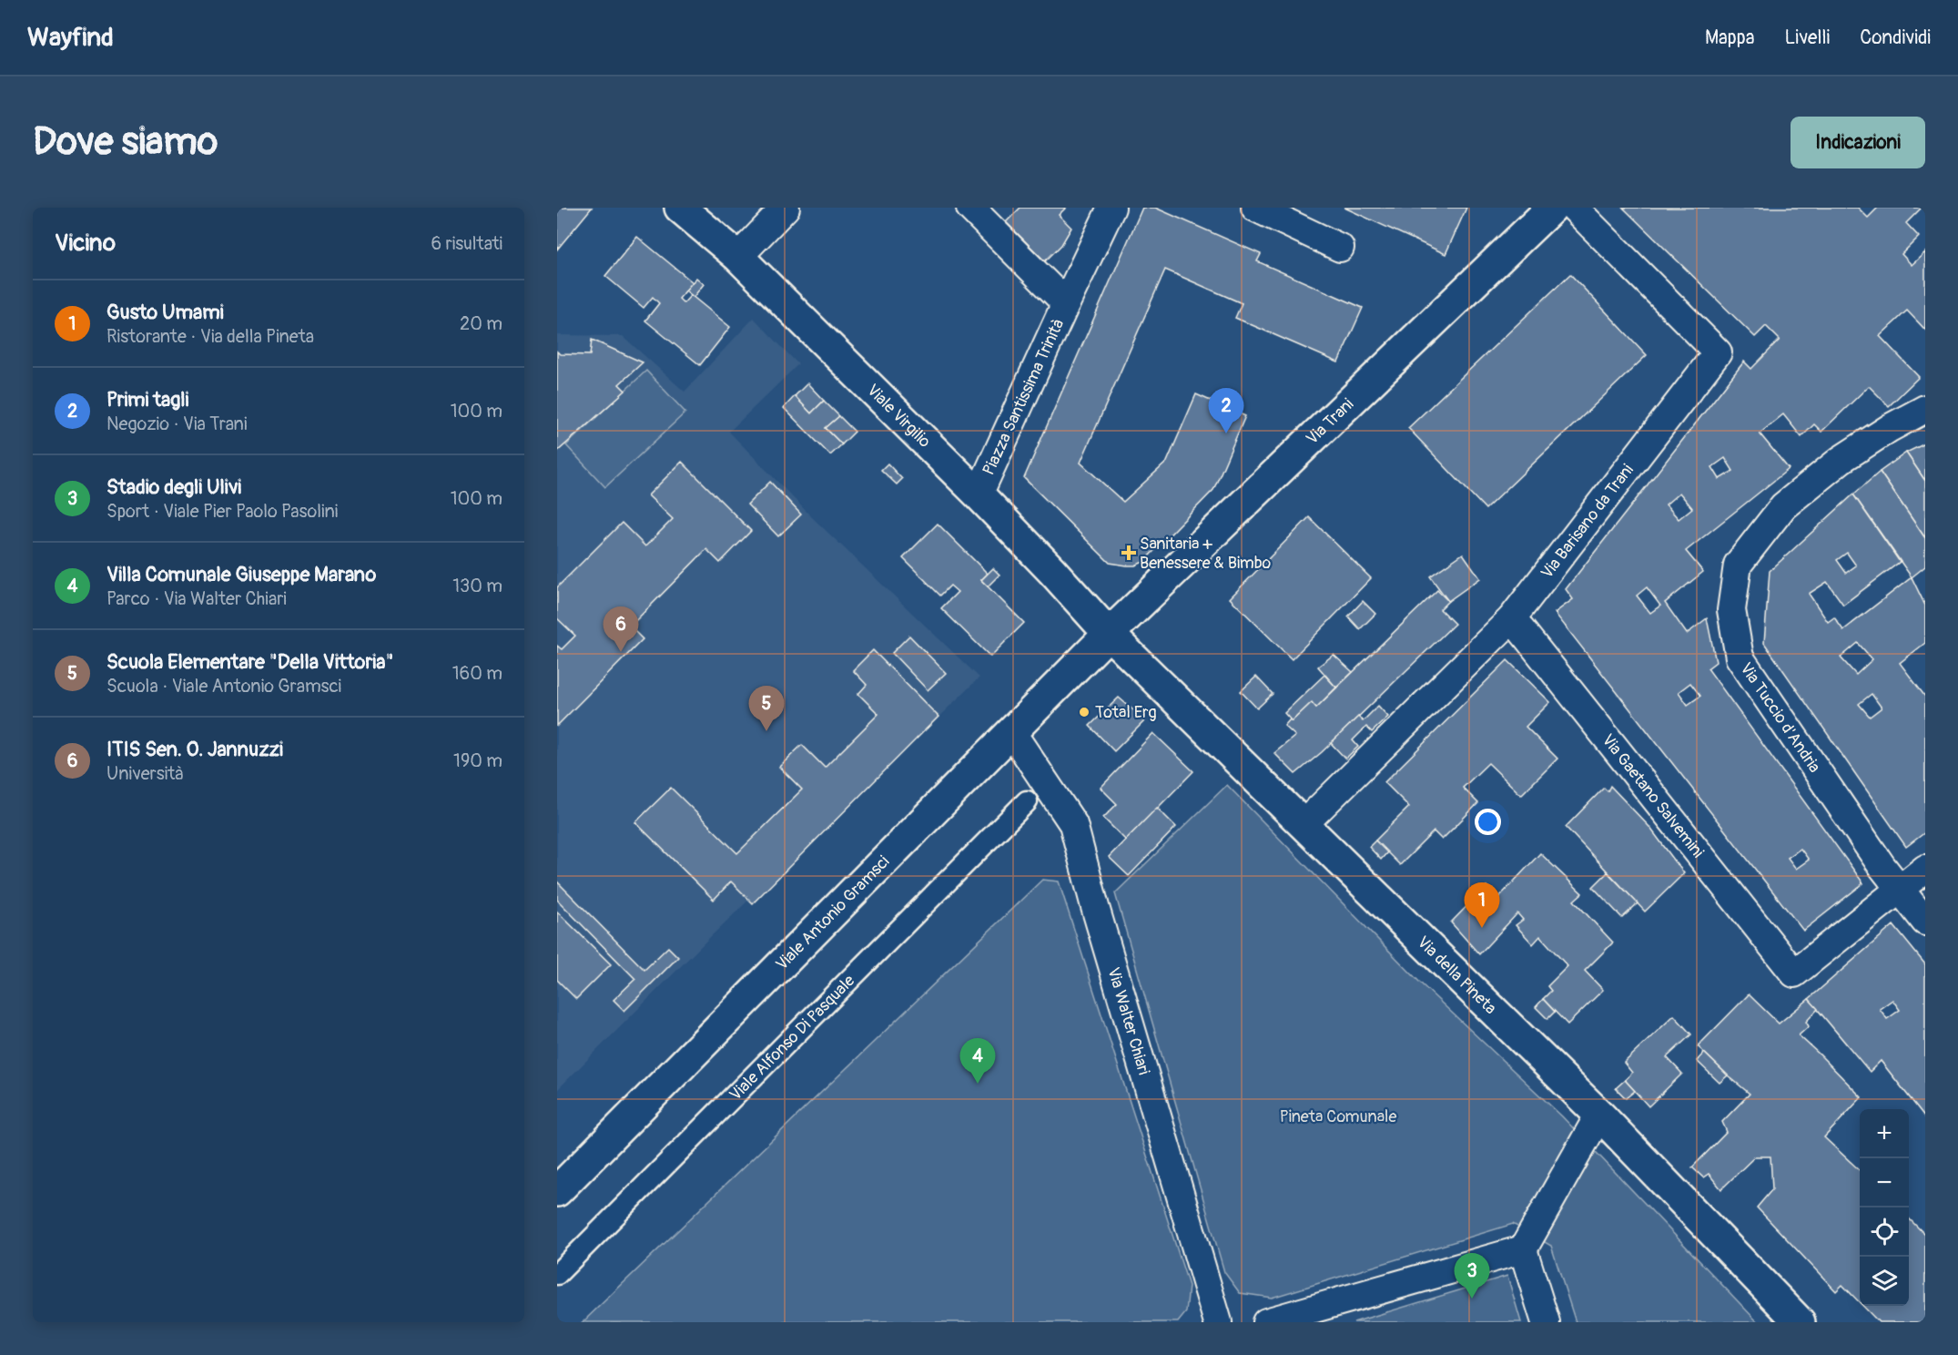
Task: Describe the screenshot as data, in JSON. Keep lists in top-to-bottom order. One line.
{"streets":{"street":["Piazza Santissima Trinità","Viale Virgilio","Via Trani","Via Barisano da Trani","Via Tuccio d'Andria","Via Gaetano Salvemini","Viale Antonio Gramsci","Via della Pineta","Via Walter Chiari","Viale Alfonso Di Pasquale"]},"crossings":[["Piazza Santissima Trinità","Viale Virgilio"],["Viale Virgilio","Via Trani"],["Viale Virgilio","Viale Antonio Gramsci"],["Viale Virgilio","Via della Pineta"],["Via Trani","Viale Antonio Gramsci"],["Via Trani","Via della Pineta"],["Via Barisano da Trani","Via Gaetano Salvemini"],["Via Barisano da Trani","Via della Pineta"],["Via Tuccio d'Andria","Via Gaetano Salvemini"],["Viale Antonio Gramsci","Via della Pineta"],["Viale Antonio Gramsci","Via Walter Chiari"]],"parks":["Pineta Comunale"],"places":{"health":["Sanitaria + Benessere & Bimbo"],"other":["Total Erg"]},"page":{"header":"Wayfind","nav":["Mappa","Livelli","Condividi"],"buttons":"Indicazioni","title":"Dove siamo","heading":["Vicino","6 risultati"],"list":[{"mark":"1","name":"Gusto Umami","note":"Ristorante · Via della Pineta","value":"20 m"},{"mark":"2","name":"Primi tagli","note":"Negozio · Via Trani","value":"100 m"},{"mark":"3","name":"Stadio degli Ulivi","note":"Sport · Viale Pier Paolo Pasolini","value":"100 m"},{"mark":"4","name":"Villa Comunale Giuseppe Marano","note":"Parco · Via Walter Chiari","value":"130 m"},{"mark":"5","name":"Scuola Elementare \"Della Vittoria\"","note":"Scuola · Viale Antonio Gramsci","value":"160 m"},{"mark":"6","name":"ITIS Sen. O. Jannuzzi","note":"Università","value":"190 m"}],"pins":["2","6","5","1","4","3"],"map_buttons":["+","−"]}}
